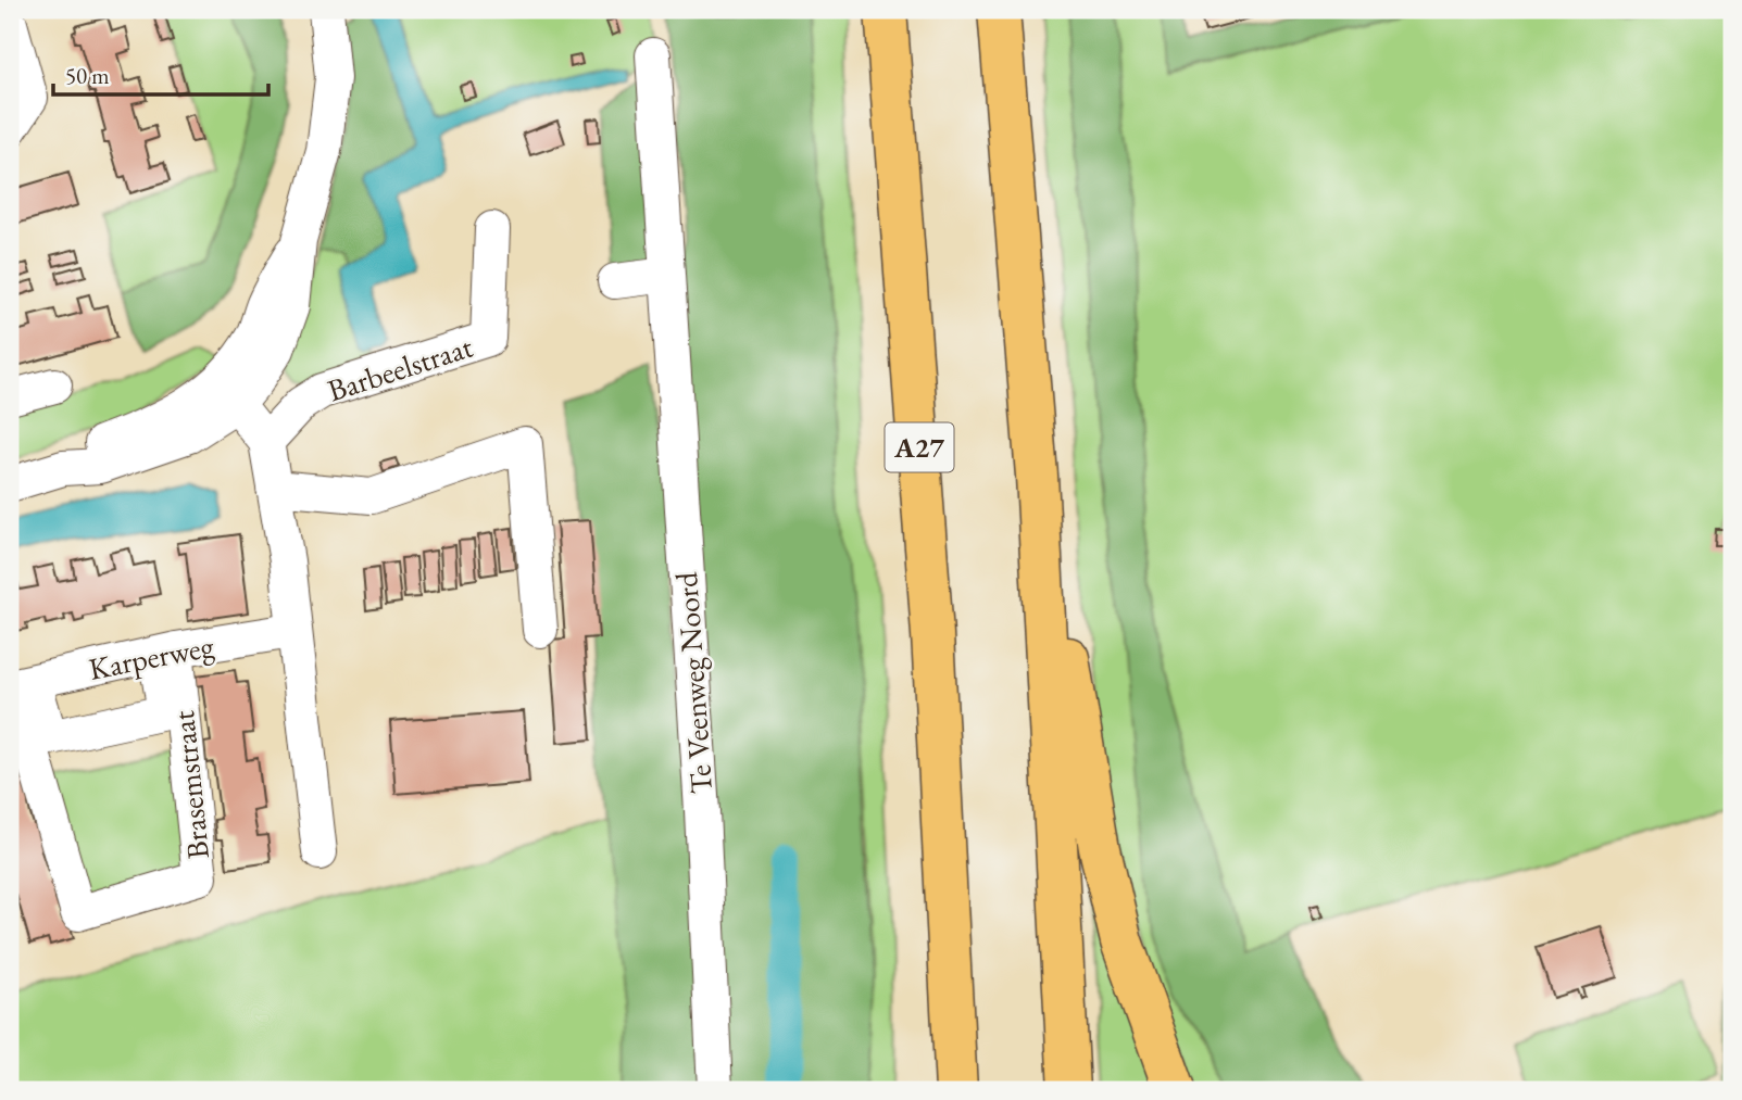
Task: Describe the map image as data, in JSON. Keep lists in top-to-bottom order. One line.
{"streets":{"highway":["A27"],"street":["Barbeelstraat","Karperweg","Te Veenweg Noord","Brasemstraat"]},"crossings":[["Karperweg","Brasemstraat"]],"scale_bar":"50 m"}
